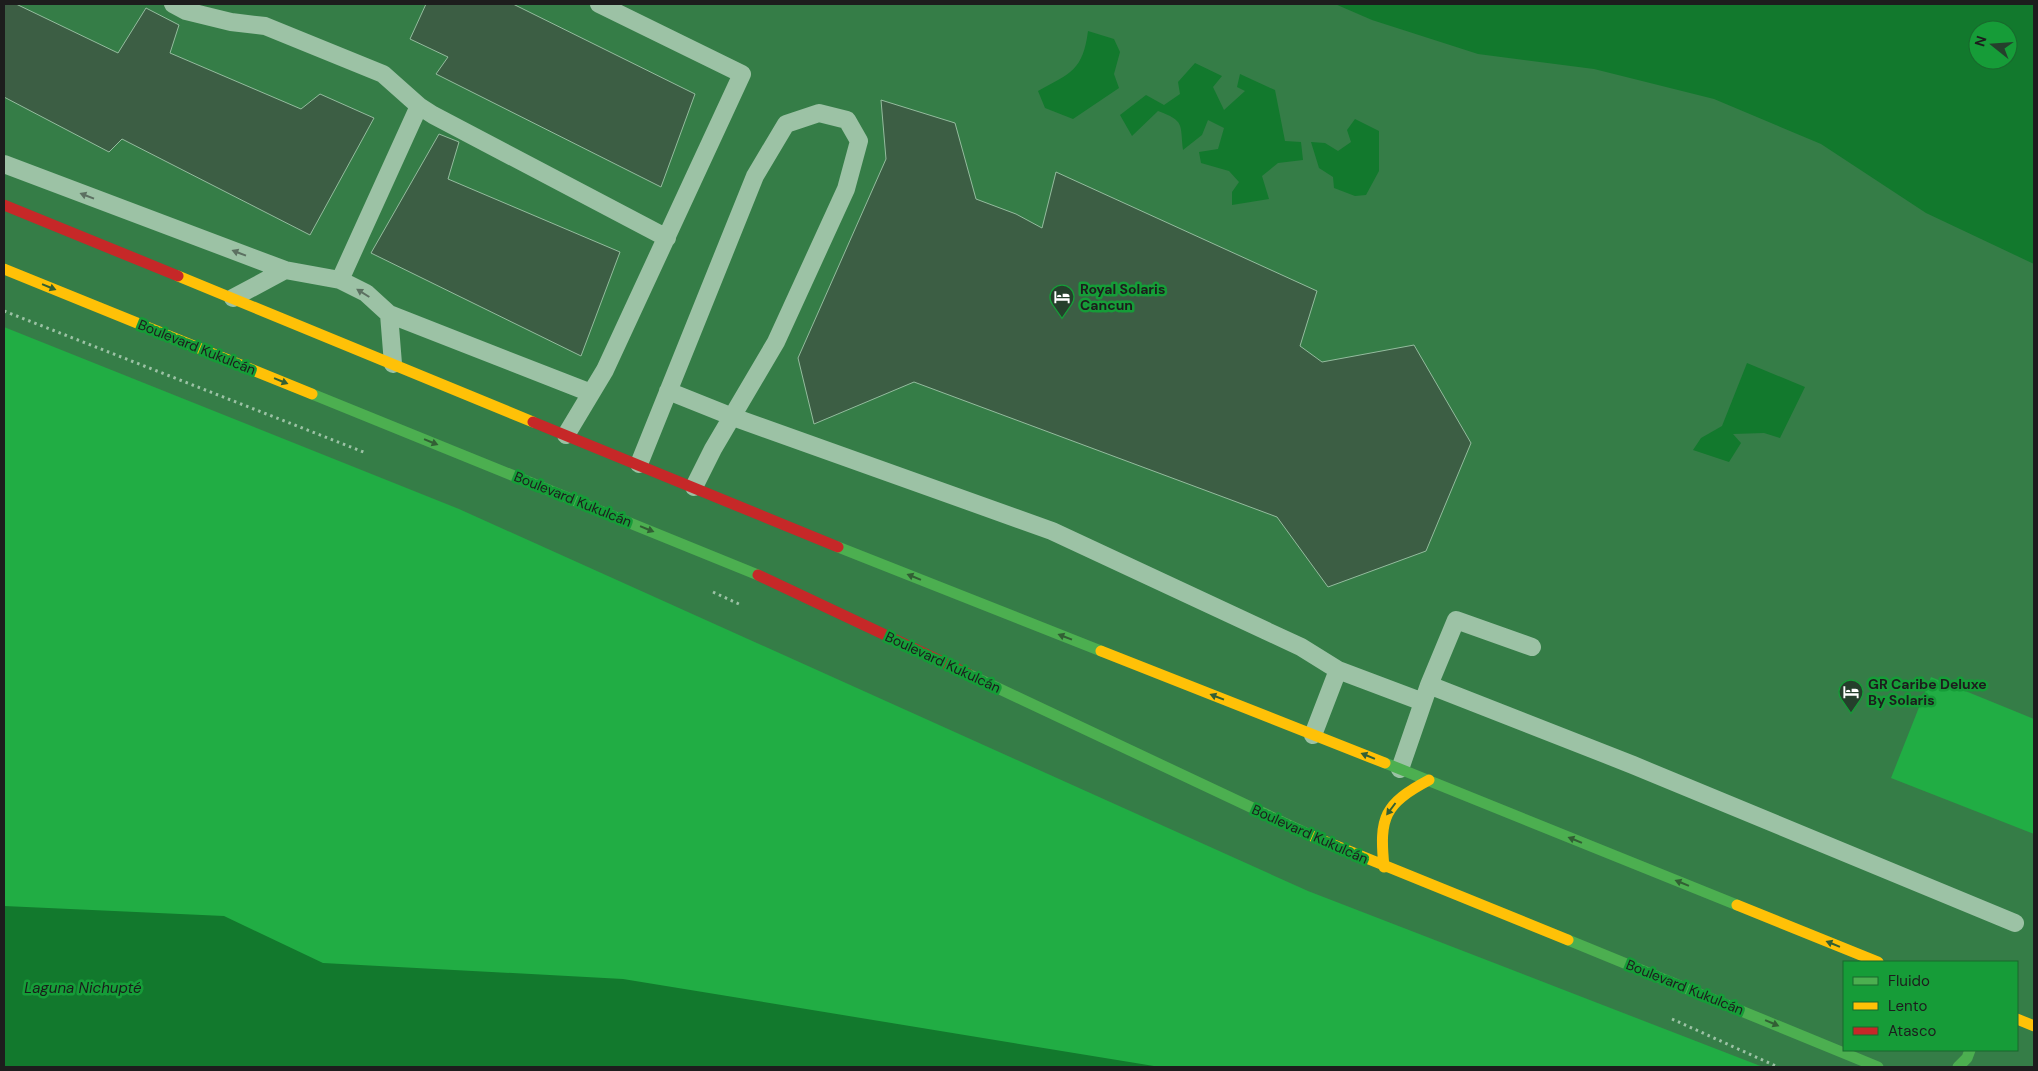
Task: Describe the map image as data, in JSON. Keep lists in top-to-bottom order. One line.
{"streets":{"main road":["Boulevard Kukulcán"]},"water":["Laguna Nichupté"],"places":{"hotel":["Royal Solaris Cancun","GR Caribe Deluxe By Solaris"]},"legend":["Fluido","Lento","Atasco"],"north":"left"}
